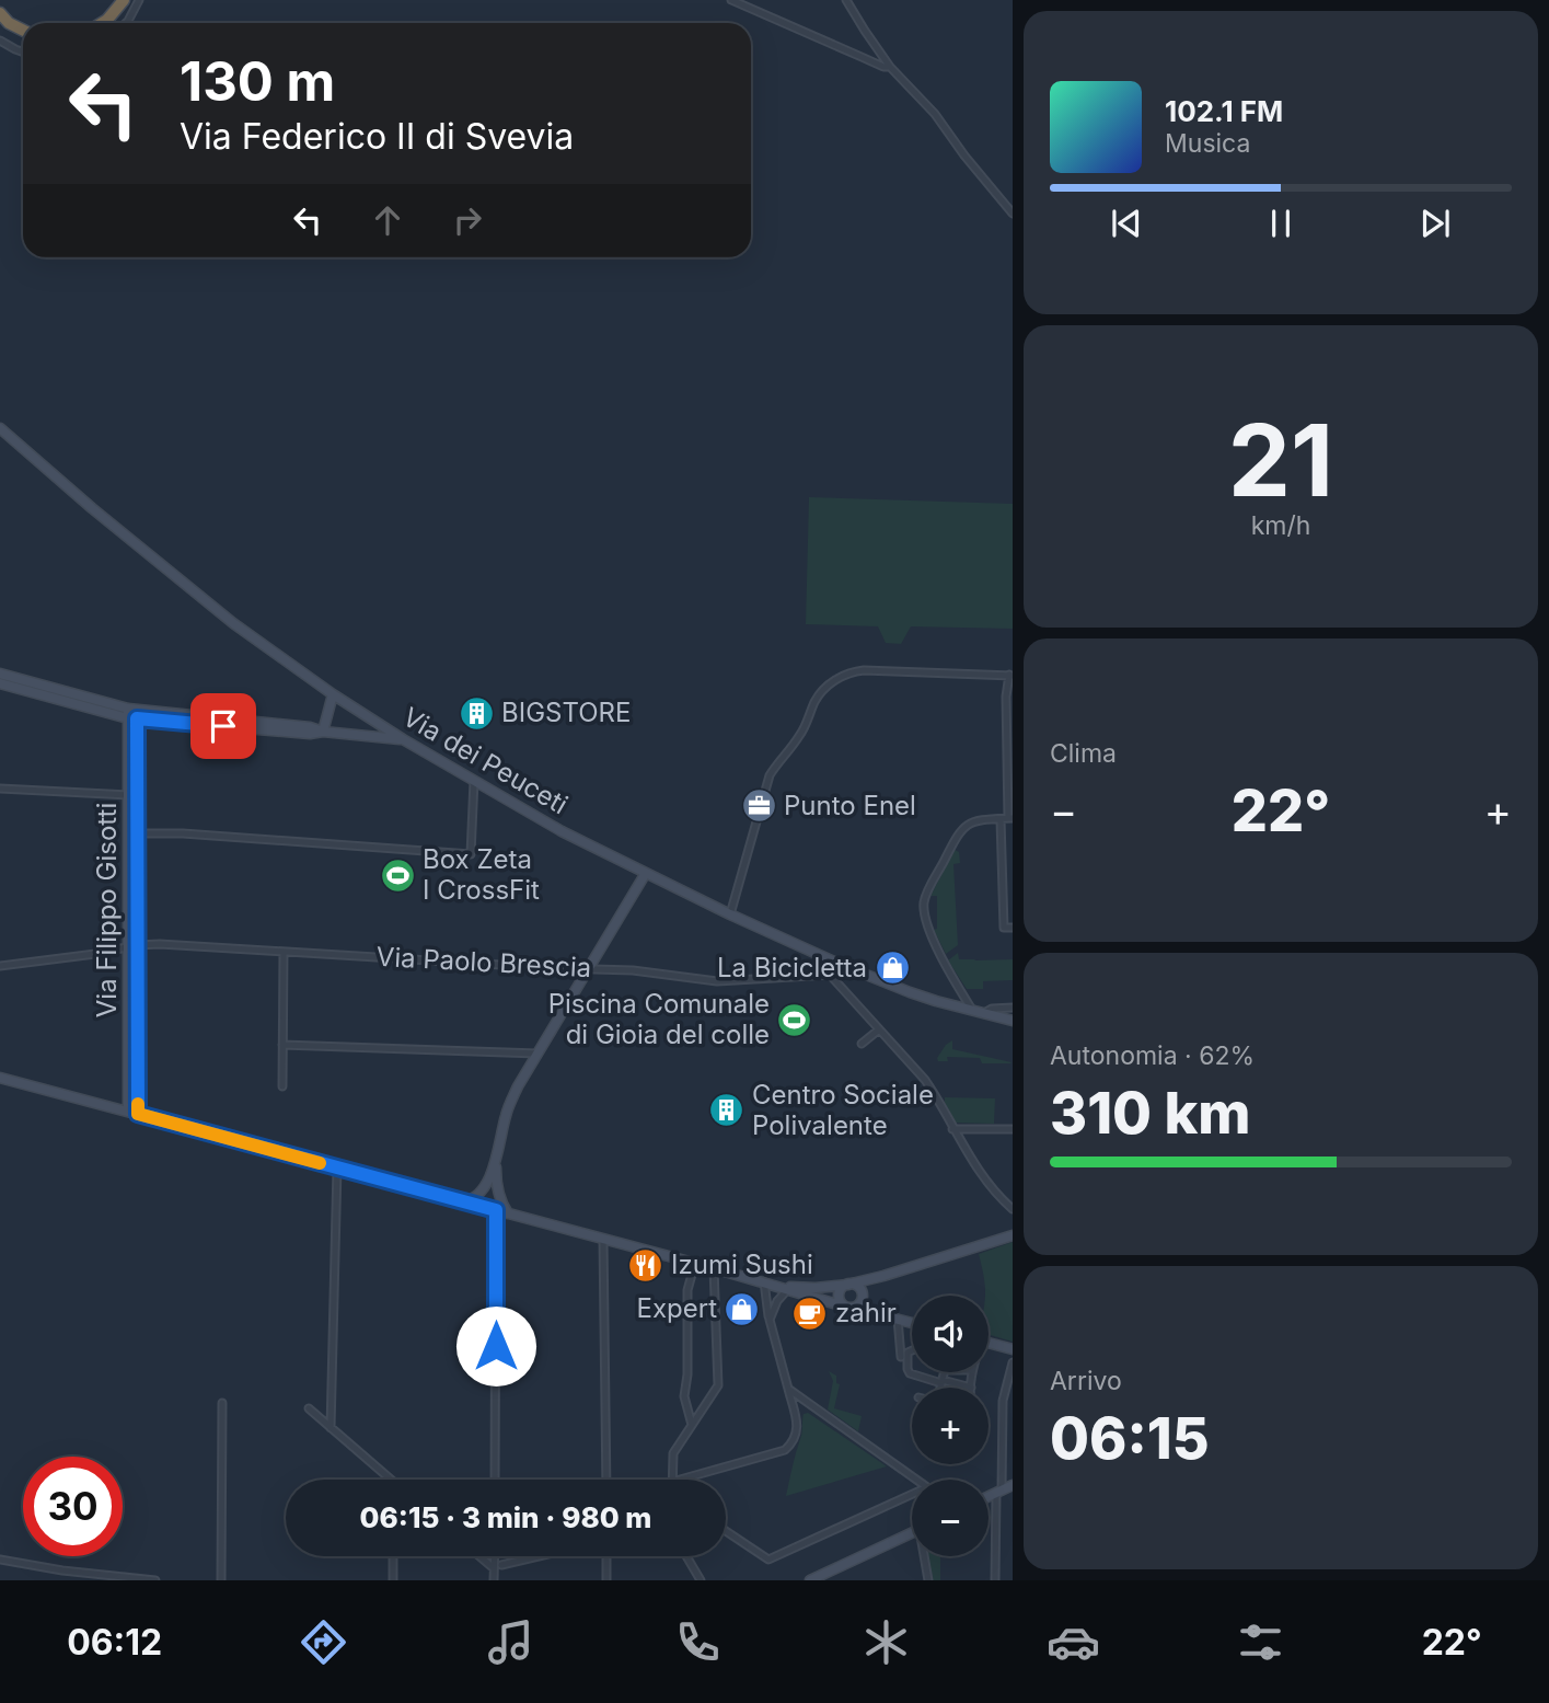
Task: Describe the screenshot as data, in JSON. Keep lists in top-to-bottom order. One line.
{"streets":{"main road":["Via dei Peuceti","Via Filippo Gisotti"],"street":["Via Paolo Brescia"]},"crossings":[["Via Filippo Gisotti","Via Paolo Brescia"]],"places":{"building":["BIGSTORE","Centro Sociale Polivalente"],"office":["Punto Enel"],"sports":["Box Zeta I CrossFit","Piscina Comunale di Gioia del colle"],"shop":["La Bicicletta","Expert"],"restaurant":["Izumi Sushi"],"cafe":["zahir"]},"page":{"turn":["130 m","Via Federico II di Svevia"],"song":["102.1 FM","Musica"],"tile":[["21","km/h"],"Clima",["Autonomia · 62%","310 km"],["Arrivo","06:15"]],"heat":["−","22°","+"],"map_buttons":["+","−"],"limit":"30","trip":"06:15 · 3 min · 980 m","tabs":["06:12","22°"]}}
